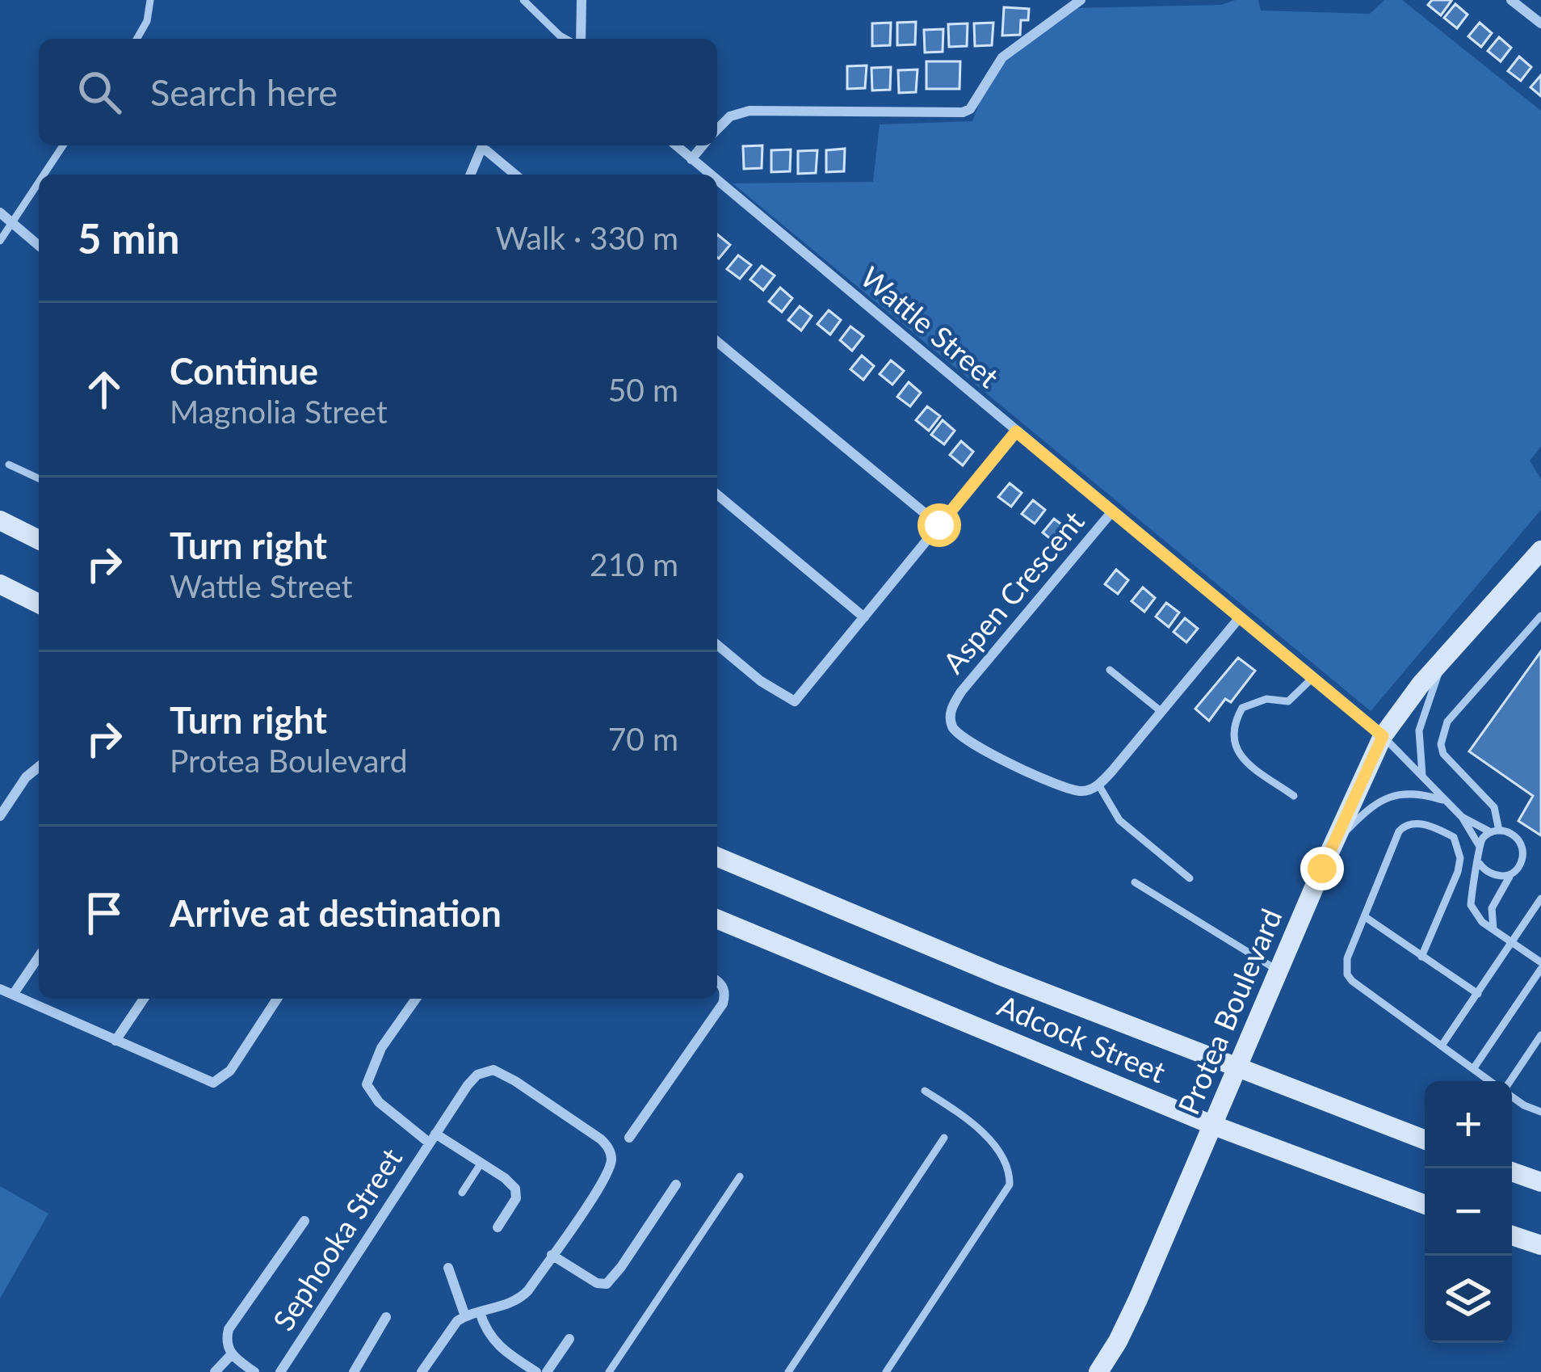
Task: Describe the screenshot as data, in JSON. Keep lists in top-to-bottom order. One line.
{"streets":{"main road":["Protea Boulevard","Adcock Street"],"street":["Wattle Street","Aspen Crescent","Sephooka Street"]},"crossings":[["Wattle Street","Aspen Crescent"],["Wattle Street","Protea Boulevard"],["Protea Boulevard","Adcock Street"]],"page":{"search":"Search here","heading":["5 min","Walk · 330 m"],"list":[["Continue","Magnolia Street","50 m"],["Turn right","Wattle Street","210 m"],["Turn right","Protea Boulevard","70 m"],"Arrive at destination"],"map_buttons":["+","−"]}}
